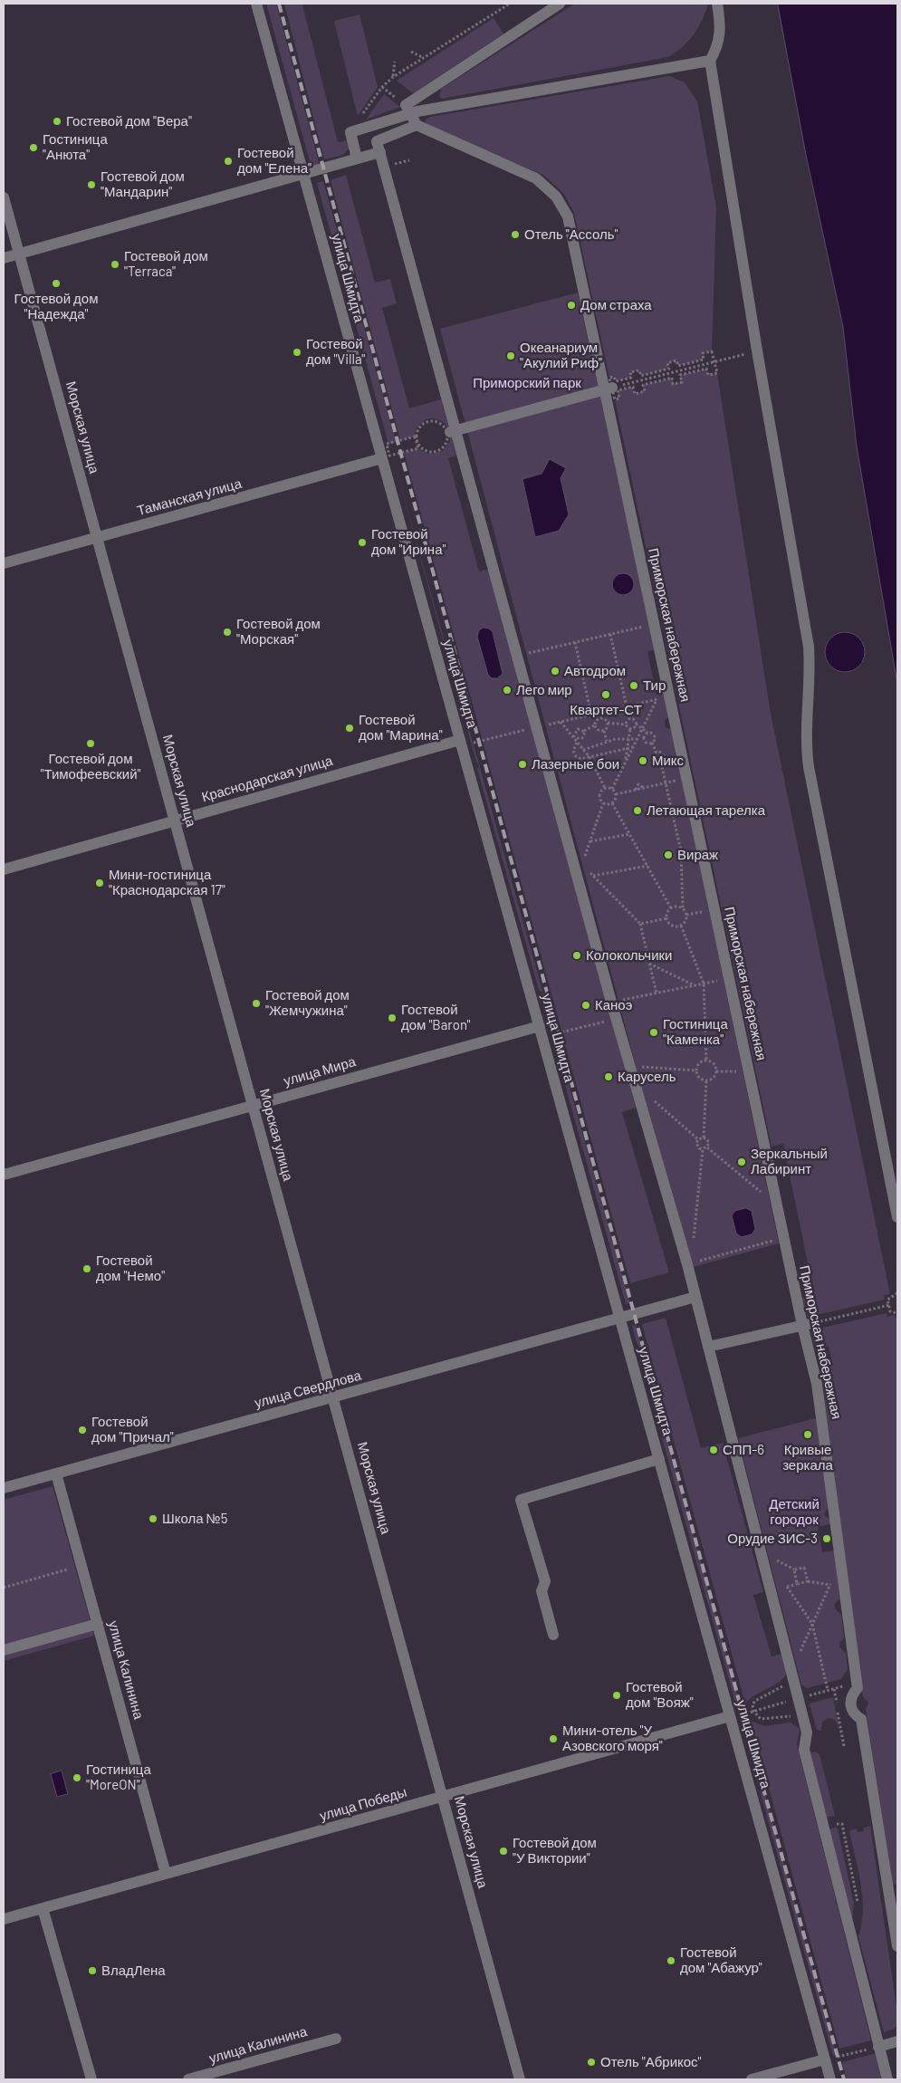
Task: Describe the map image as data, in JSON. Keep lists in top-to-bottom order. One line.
{"streets":{"street":["улица Шмидта","Морская улица","Таманская улица","Приморская набережная","Краснодарская улица","улица Мира","улица Свердлова","улица Калинина","улица Победы"]},"crossings":[["улица Шмидта","Таманская улица"],["улица Шмидта","Краснодарская улица"],["улица Шмидта","улица Мира"],["улица Шмидта","улица Свердлова"],["улица Шмидта","улица Победы"],["Морская улица","Таманская улица"],["Морская улица","Краснодарская улица"],["Морская улица","улица Мира"],["Морская улица","улица Свердлова"],["Морская улица","улица Победы"],["улица Свердлова","улица Калинина"],["улица Калинина","улица Победы"]],"parks":["Приморский парк","Детский городок"],"places":["Гостевой дом \"Вера\"","Гостиница \"Анюта\"","Гостевой дом \"Елена\"","Гостевой дом \"Мандарин\"","Отель \"Ассоль\"","Гостевой дом \"Terraca\"","Гостевой дом \"Надежда\"","Дом страха","Гостевой дом \"Villa\"","Океанариум \"Акулий Риф\"","Гостевой дом \"Ирина\"","Гостевой дом \"Морская\"","Автодром","Тир","Лего мир","Квартет-СТ","Гостевой дом \"Марина\"","Гостевой дом \"Тимофеевский\"","Микс","Лазерные бои","Летающая тарелка","Вираж","Мини-гостиница \"Краснодарская 17\"","Колокольчики","Гостевой дом \"Жемчужина\"","Каноэ","Гостевой дом \"Baron\"","Гостиница \"Каменка\"","Карусель","Зеркальный Лабиринт","Гостевой дом \"Немо\"","Гостевой дом \"Причал\"","Кривые зеркала","СПП-6","Школа №5","Орудие ЗИС-3","Гостевой дом \"Вояж\"","Мини-отель \"У Азовского моря\"","Гостиница \"MoreON\"","Гостевой дом \"У Виктории\"","Гостевой дом \"Абажур\"","ВладЛена","Отель \"Абрикос\""]}
